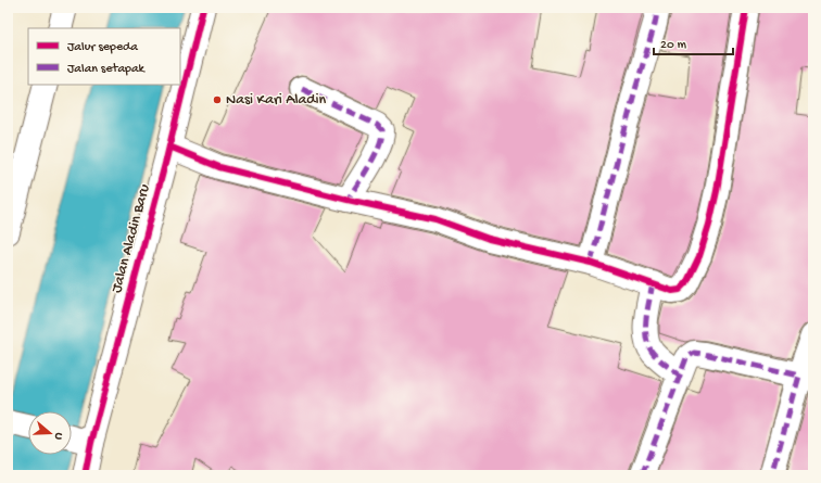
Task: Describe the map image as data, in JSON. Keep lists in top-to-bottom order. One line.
{"streets":{"street":["Jalan Aladin Baru"]},"places":["Nasi Kari Aladin"],"legend":["Jalur sepeda","Jalan setapak"],"scale_bar":"20 m","north":"right"}
